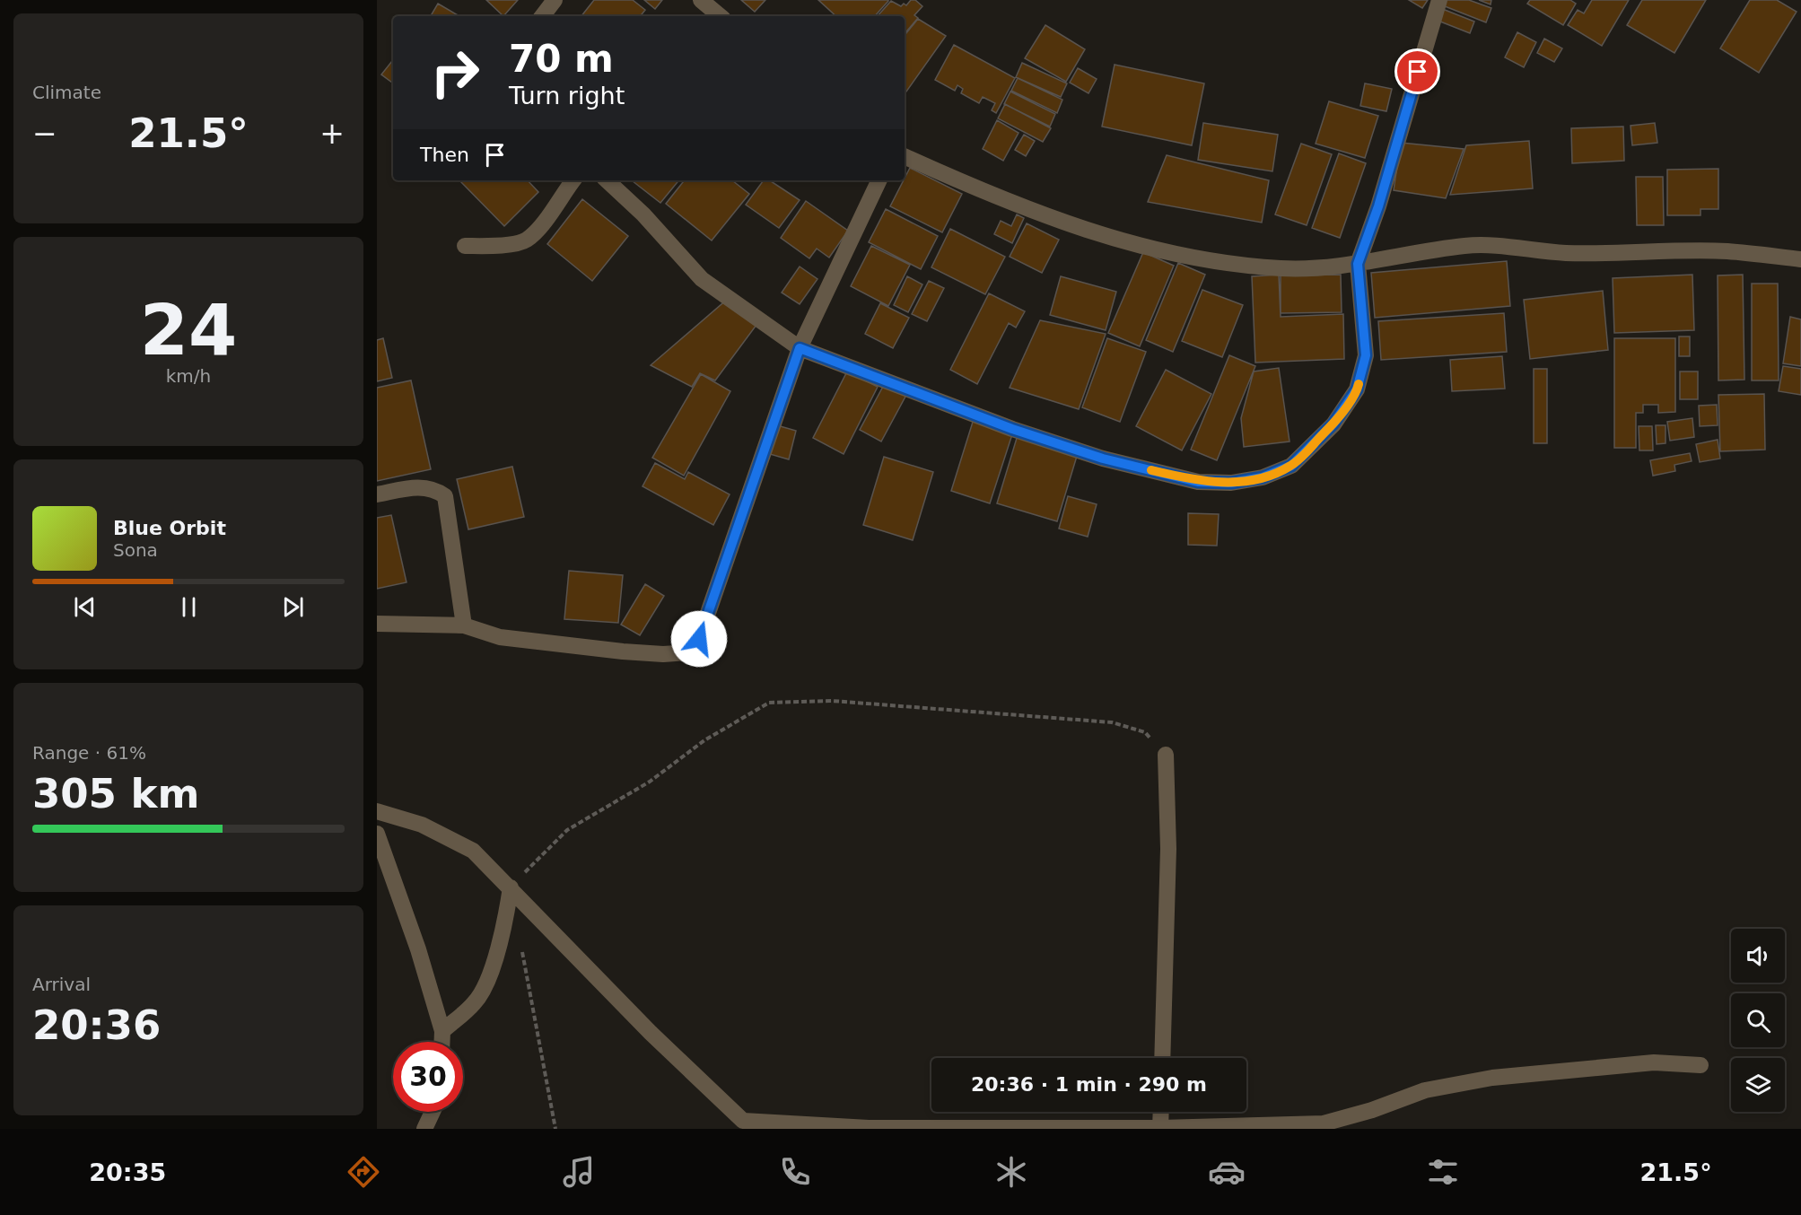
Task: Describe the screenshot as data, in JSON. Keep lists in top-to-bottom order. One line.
{"page":{"tile":["Climate",["24","km/h"],["Range · 61%","305 km"],["Arrival","20:36"]],"turn":["70 m","Turn right"],"heat":["−","21.5°","+"],"then":"Then","song":["Blue Orbit","Sona"],"limit":"30","trip":"20:36 · 1 min · 290 m","tabs":["20:35","21.5°"]}}
